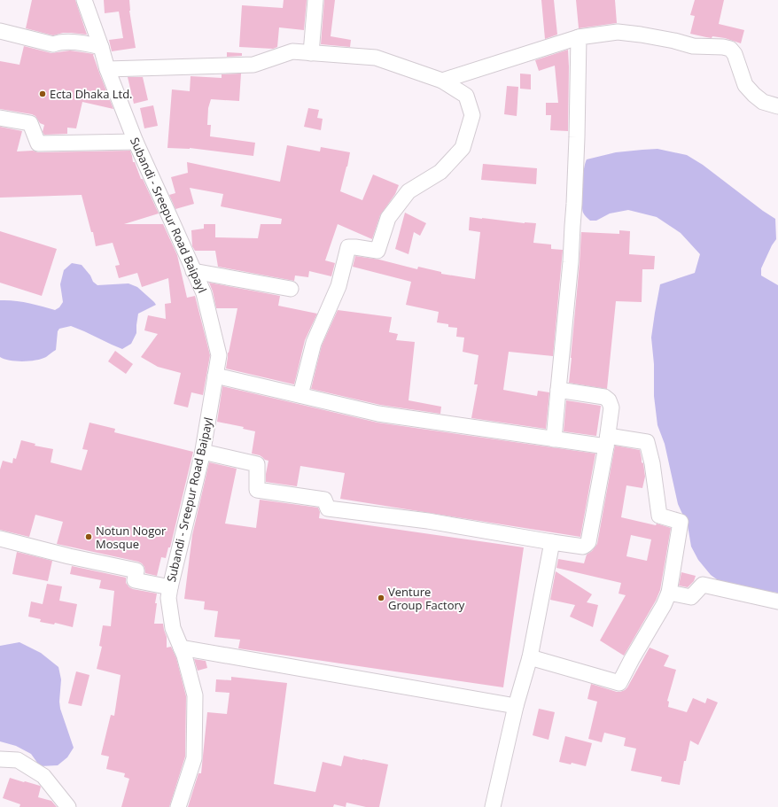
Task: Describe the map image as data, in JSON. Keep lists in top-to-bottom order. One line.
{"streets":{"street":["Subandi - Sreepur Road Baipayl"]},"places":["Ecta Dhaka Ltd.","Notun Nogor Mosque","Venture Group Factory"]}
